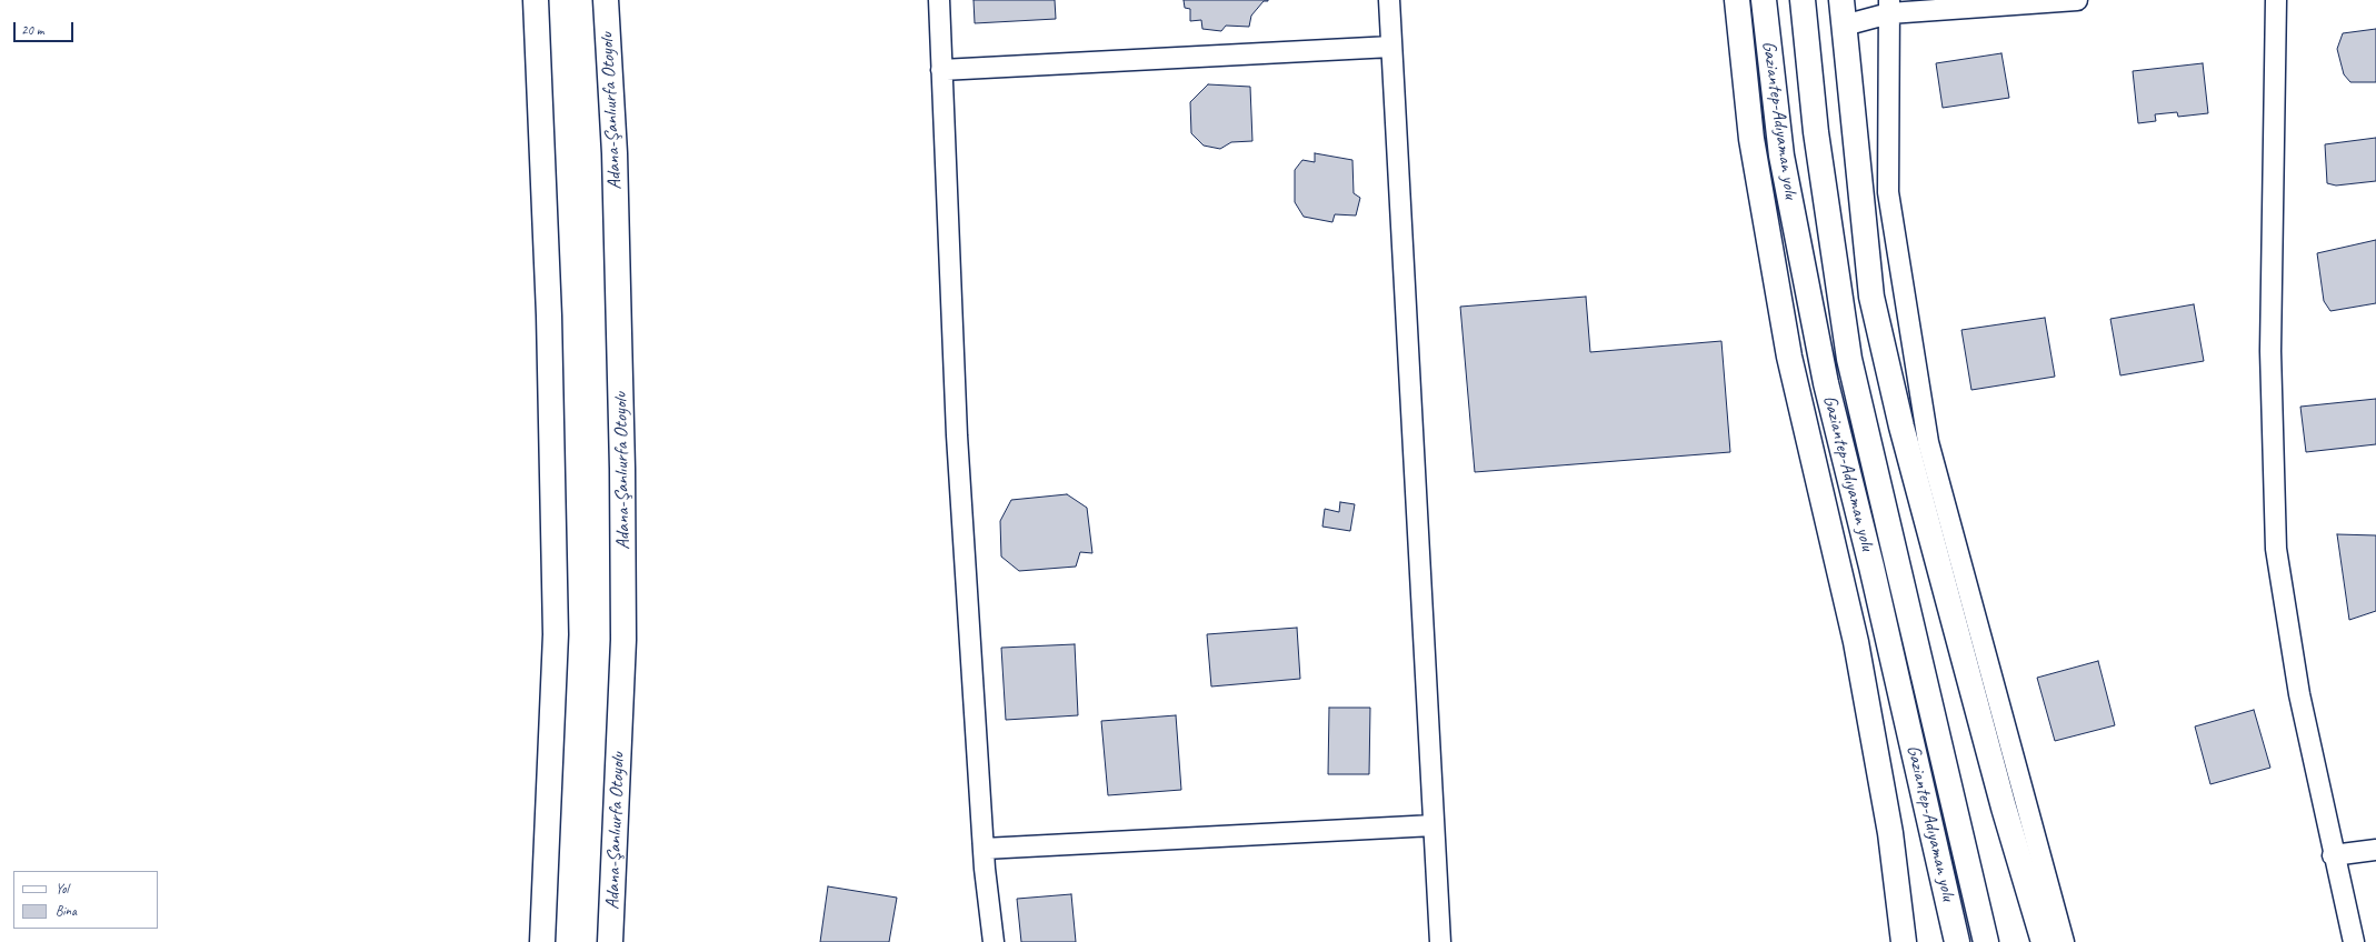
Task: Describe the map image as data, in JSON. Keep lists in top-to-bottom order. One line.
{"streets":{"highway":["Adana-Şanlıurfa Otoyolu","Gaziantep-Adıyaman yolu"]},"legend":["Yol","Bina"],"scale_bar":"20 m"}
